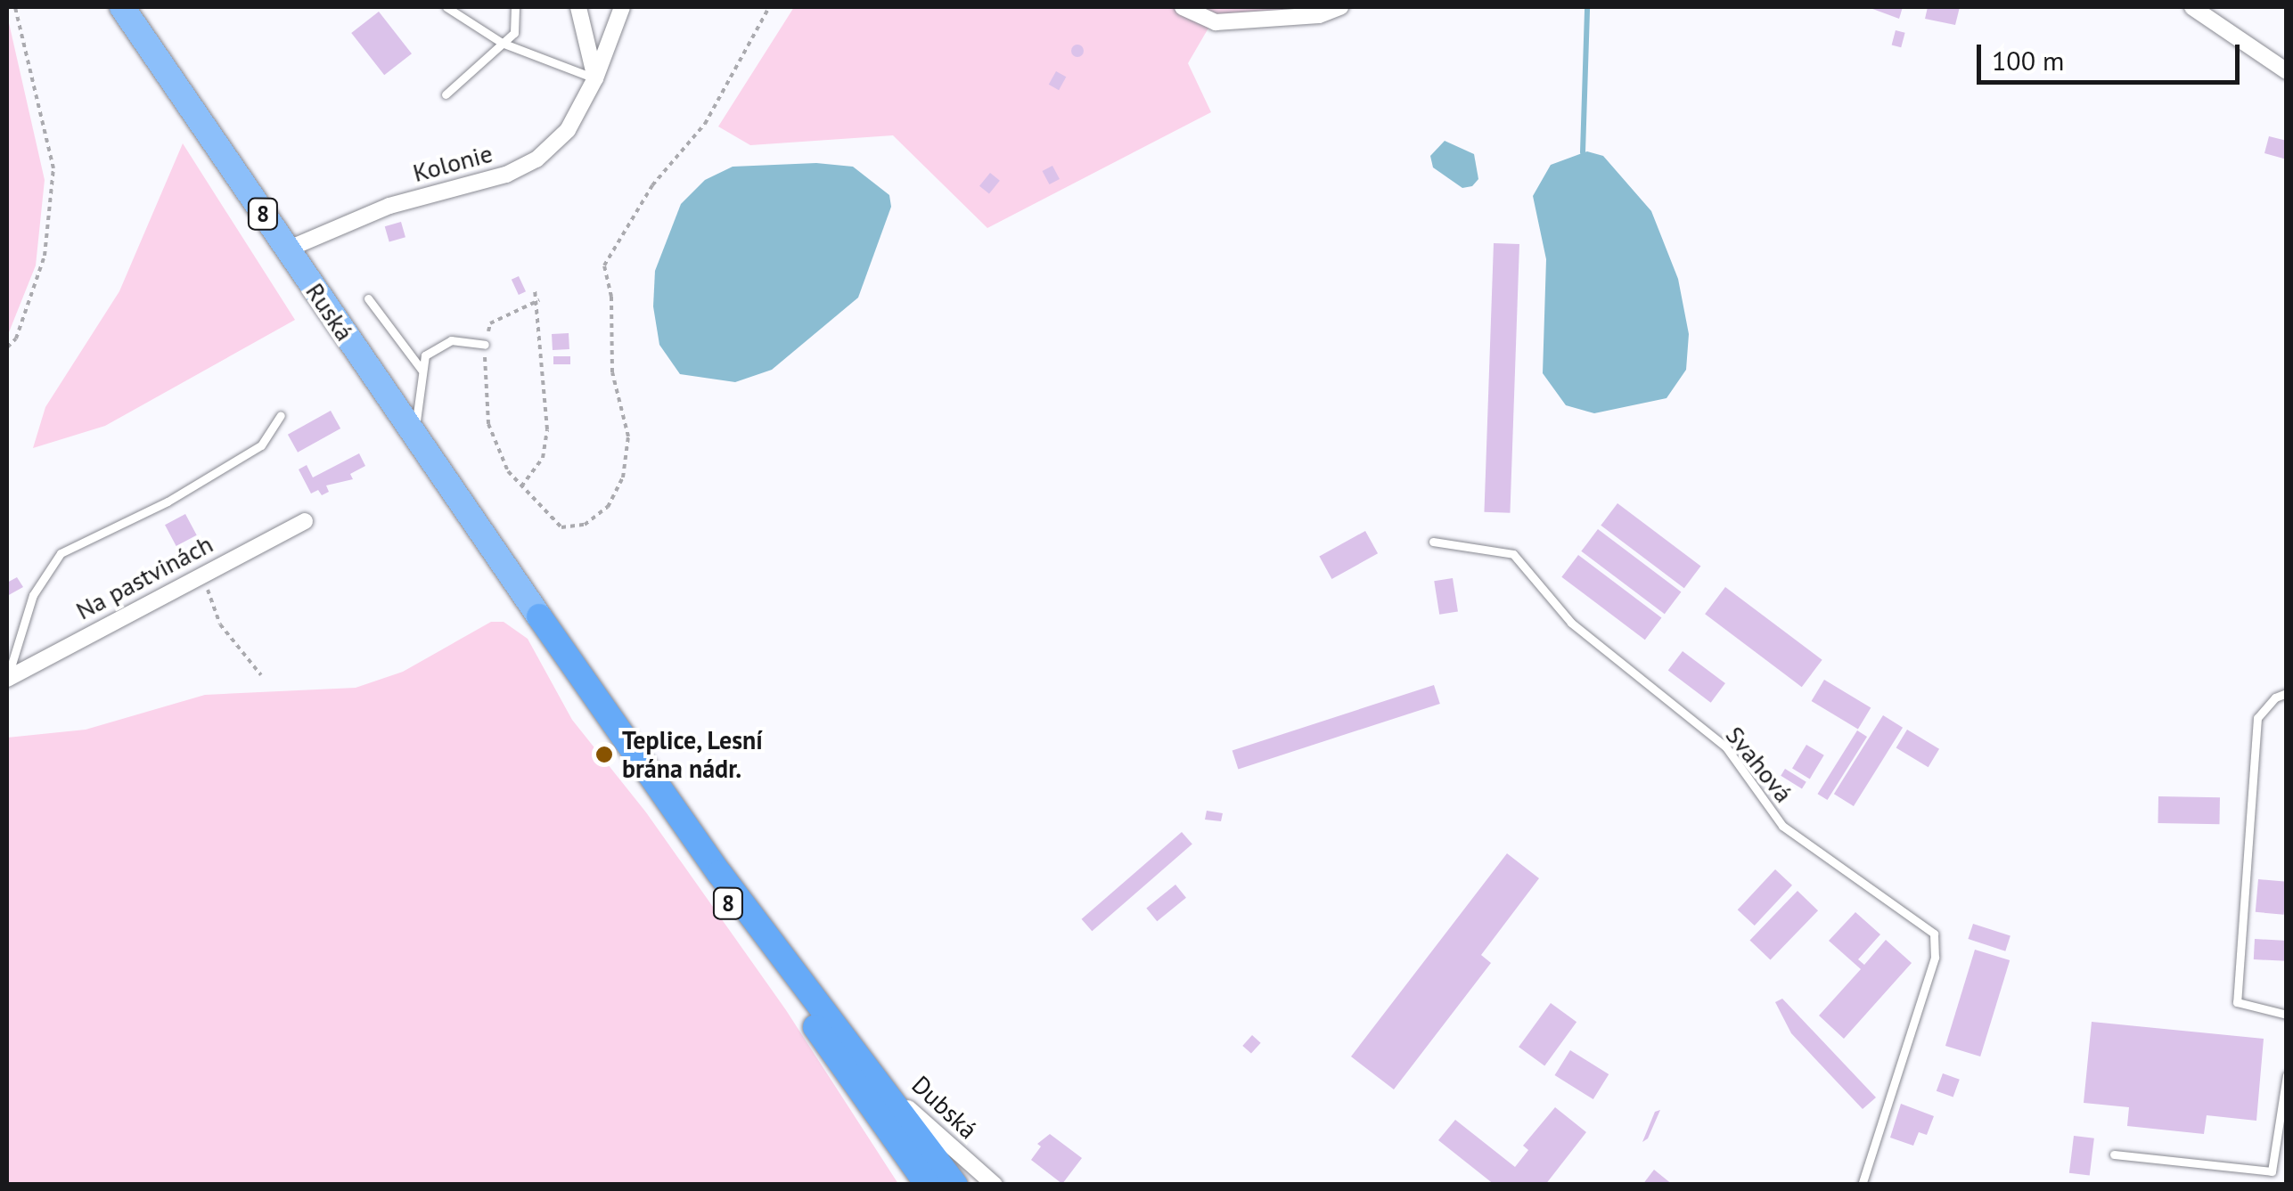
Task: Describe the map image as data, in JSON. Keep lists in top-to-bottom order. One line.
{"streets":{"highway":["8"],"main road":["Ruská"],"street":["Kolonie","Na pastvinách","Dubská"],"lane":["Svahová"]},"crossings":[["Kolonie","Ruská"],["8","Ruská"],["8","Dubská"]],"places":["Teplice, Lesní brána nádr."],"scale_bar":"100 m"}
